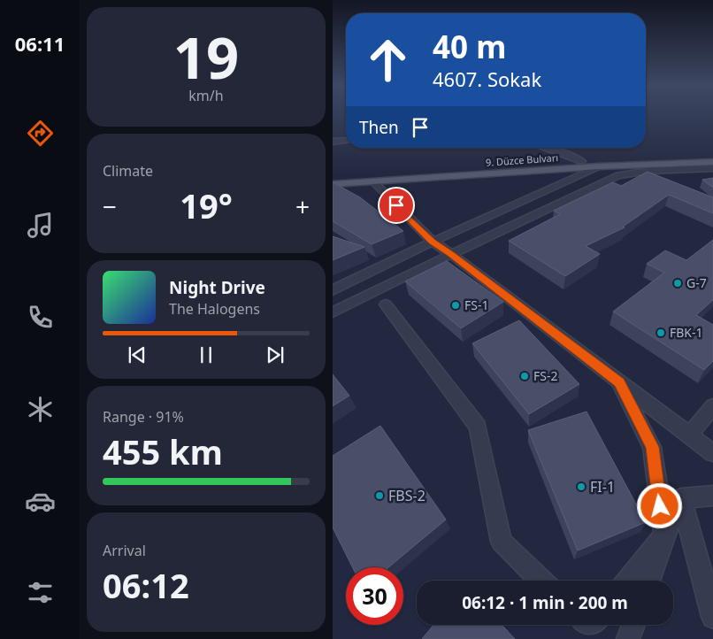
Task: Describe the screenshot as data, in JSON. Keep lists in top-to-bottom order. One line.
{"streets":{"main road":["9. Düzce Bulvarı"]},"places":["G-7","FS-1","FBK-1","FS-2","FI-1","FBS-2"],"page":{"tabs":"06:11","tile":[["19","km/h"],"Climate",["Range · 91%","455 km"],["Arrival","06:12"]],"turn":["40 m","4607. Sokak"],"then":"Then","heat":["−","19°","+"],"song":["Night Drive","The Halogens"],"limit":"30","trip":"06:12 · 1 min · 200 m"}}
